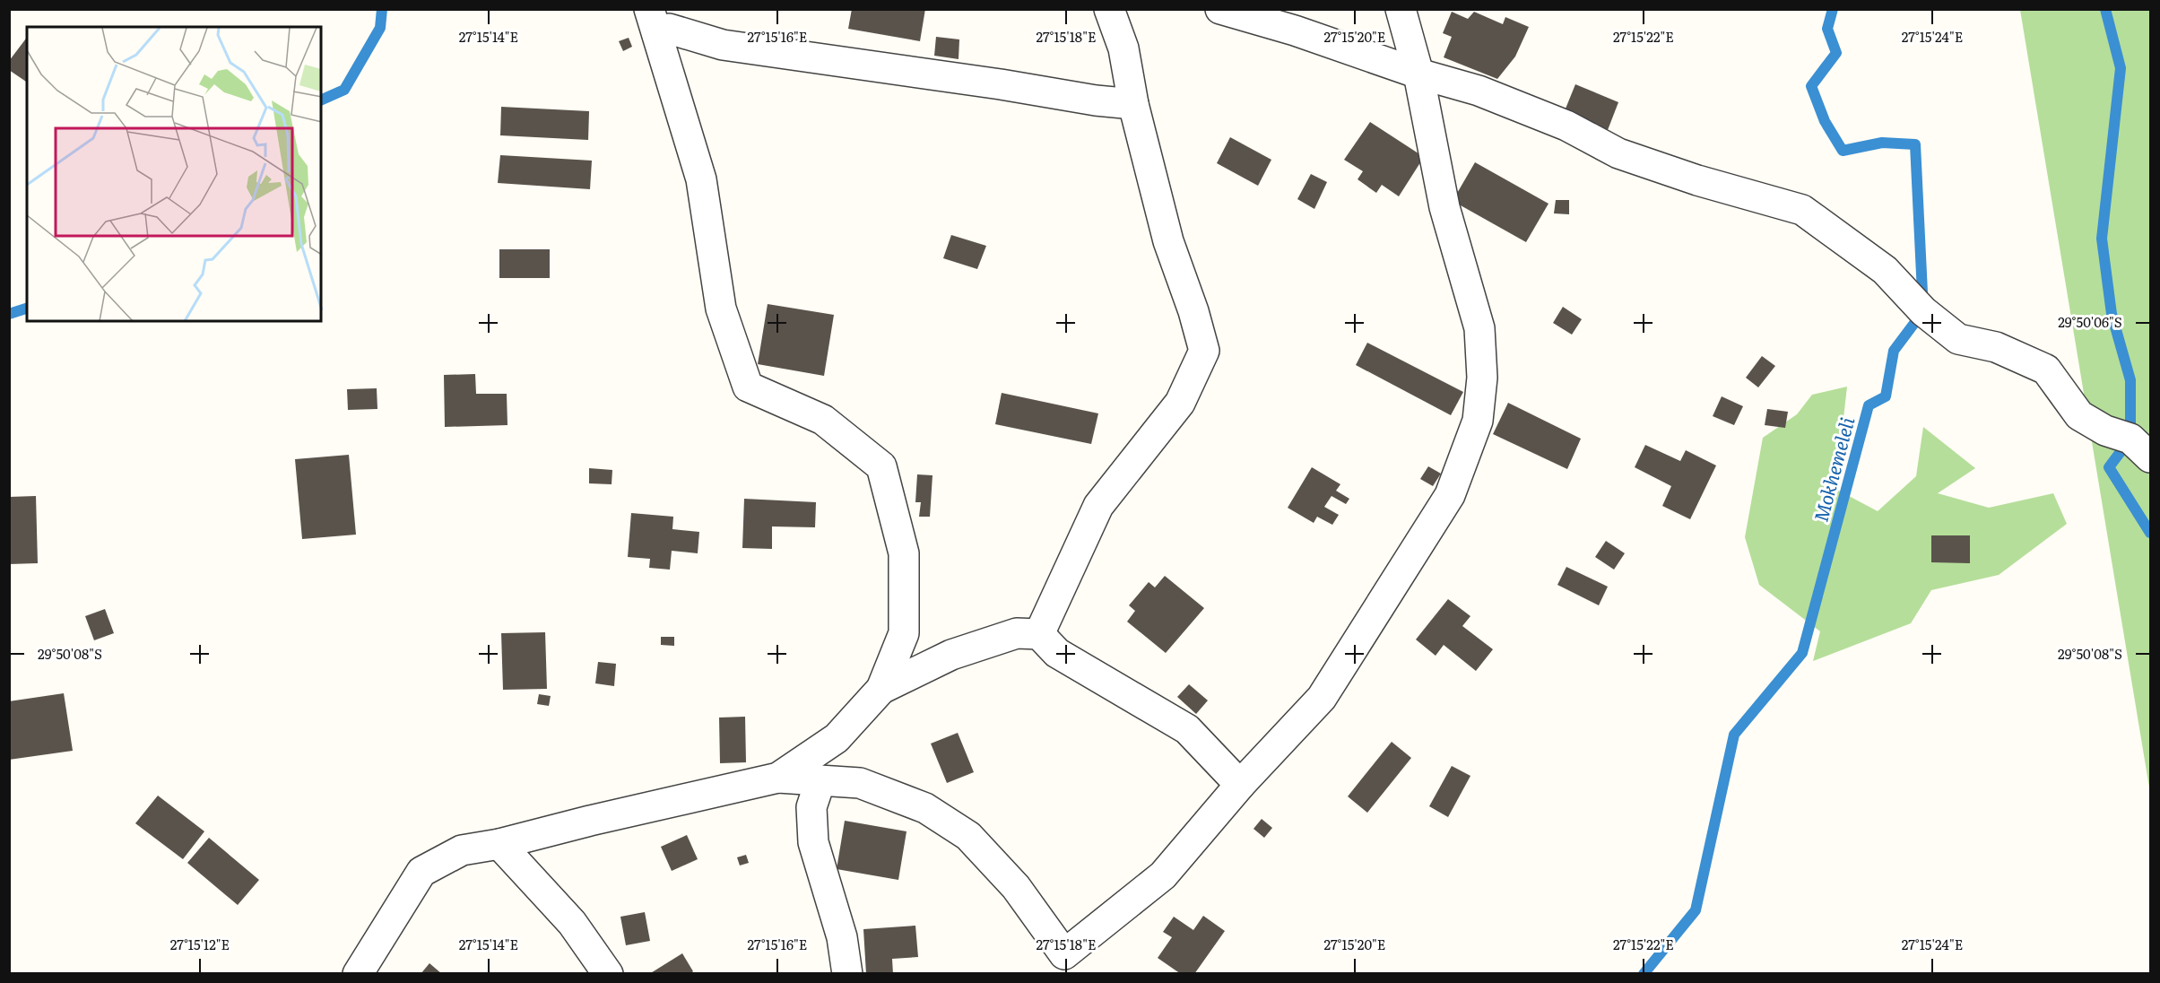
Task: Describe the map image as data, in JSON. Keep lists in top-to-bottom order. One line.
{"water":["Mokhemeleli"],"coordinates":["27°15'14\"E","27°15'16\"E","27°15'18\"E","27°15'20\"E","27°15'22\"E","27°15'24\"E","29°50'06\"S","29°50'08\"S","27°15'12\"E"]}
